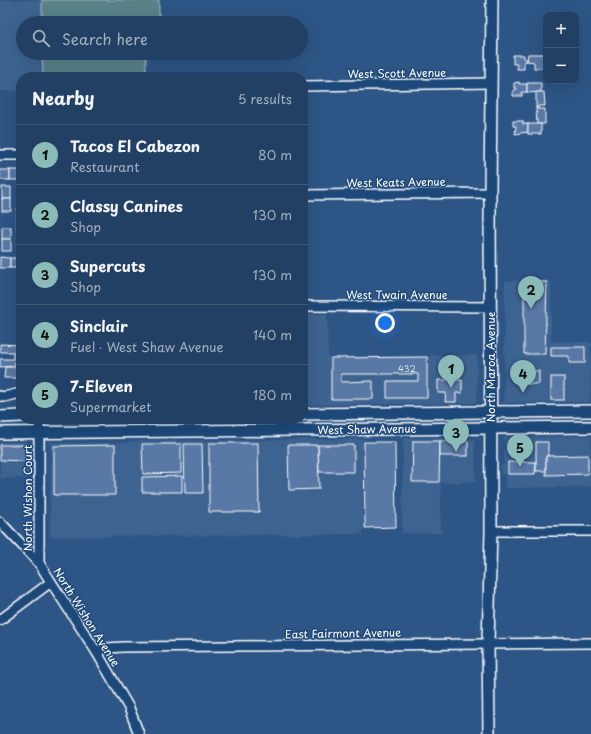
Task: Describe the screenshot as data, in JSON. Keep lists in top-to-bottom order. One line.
{"streets":{"main road":["North Maroa Avenue","West Shaw Avenue"],"street":["West Scott Avenue","West Keats Avenue","West Twain Avenue","North Wishon Court","North Wishon Avenue","East Fairmont Avenue"]},"crossings":[["West Scott Avenue","North Maroa Avenue"],["West Keats Avenue","North Maroa Avenue"],["West Twain Avenue","North Maroa Avenue"],["North Maroa Avenue","West Shaw Avenue"],["North Maroa Avenue","East Fairmont Avenue"],["West Shaw Avenue","North Wishon Court"],["North Wishon Court","North Wishon Avenue"],["North Wishon Avenue","East Fairmont Avenue"]],"house_numbers":["432"],"page":{"map_buttons":["+","−"],"search":"Search here","heading":["Nearby","5 results"],"list":[{"mark":"1","name":"Tacos El Cabezon","note":"Restaurant","value":"80 m"},{"mark":"2","name":"Classy Canines","note":"Shop","value":"130 m"},{"mark":"3","name":"Supercuts","note":"Shop","value":"130 m"},{"mark":"4","name":"Sinclair","note":"Fuel · West Shaw Avenue","value":"140 m"},{"mark":"5","name":"7-Eleven","note":"Supermarket","value":"180 m"}],"pins":["2","1","4","3","5"]}}
